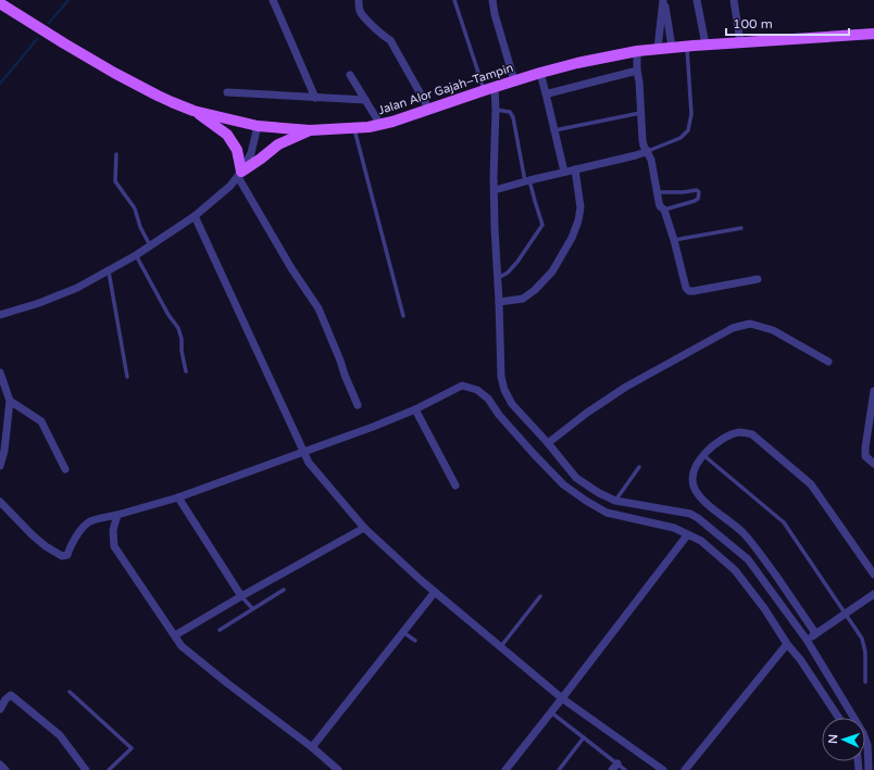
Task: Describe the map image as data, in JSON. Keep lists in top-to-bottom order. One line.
{"streets":{"main road":["Jalan Alor Gajah–Tampin"]},"scale_bar":"100 m","north":"left"}
